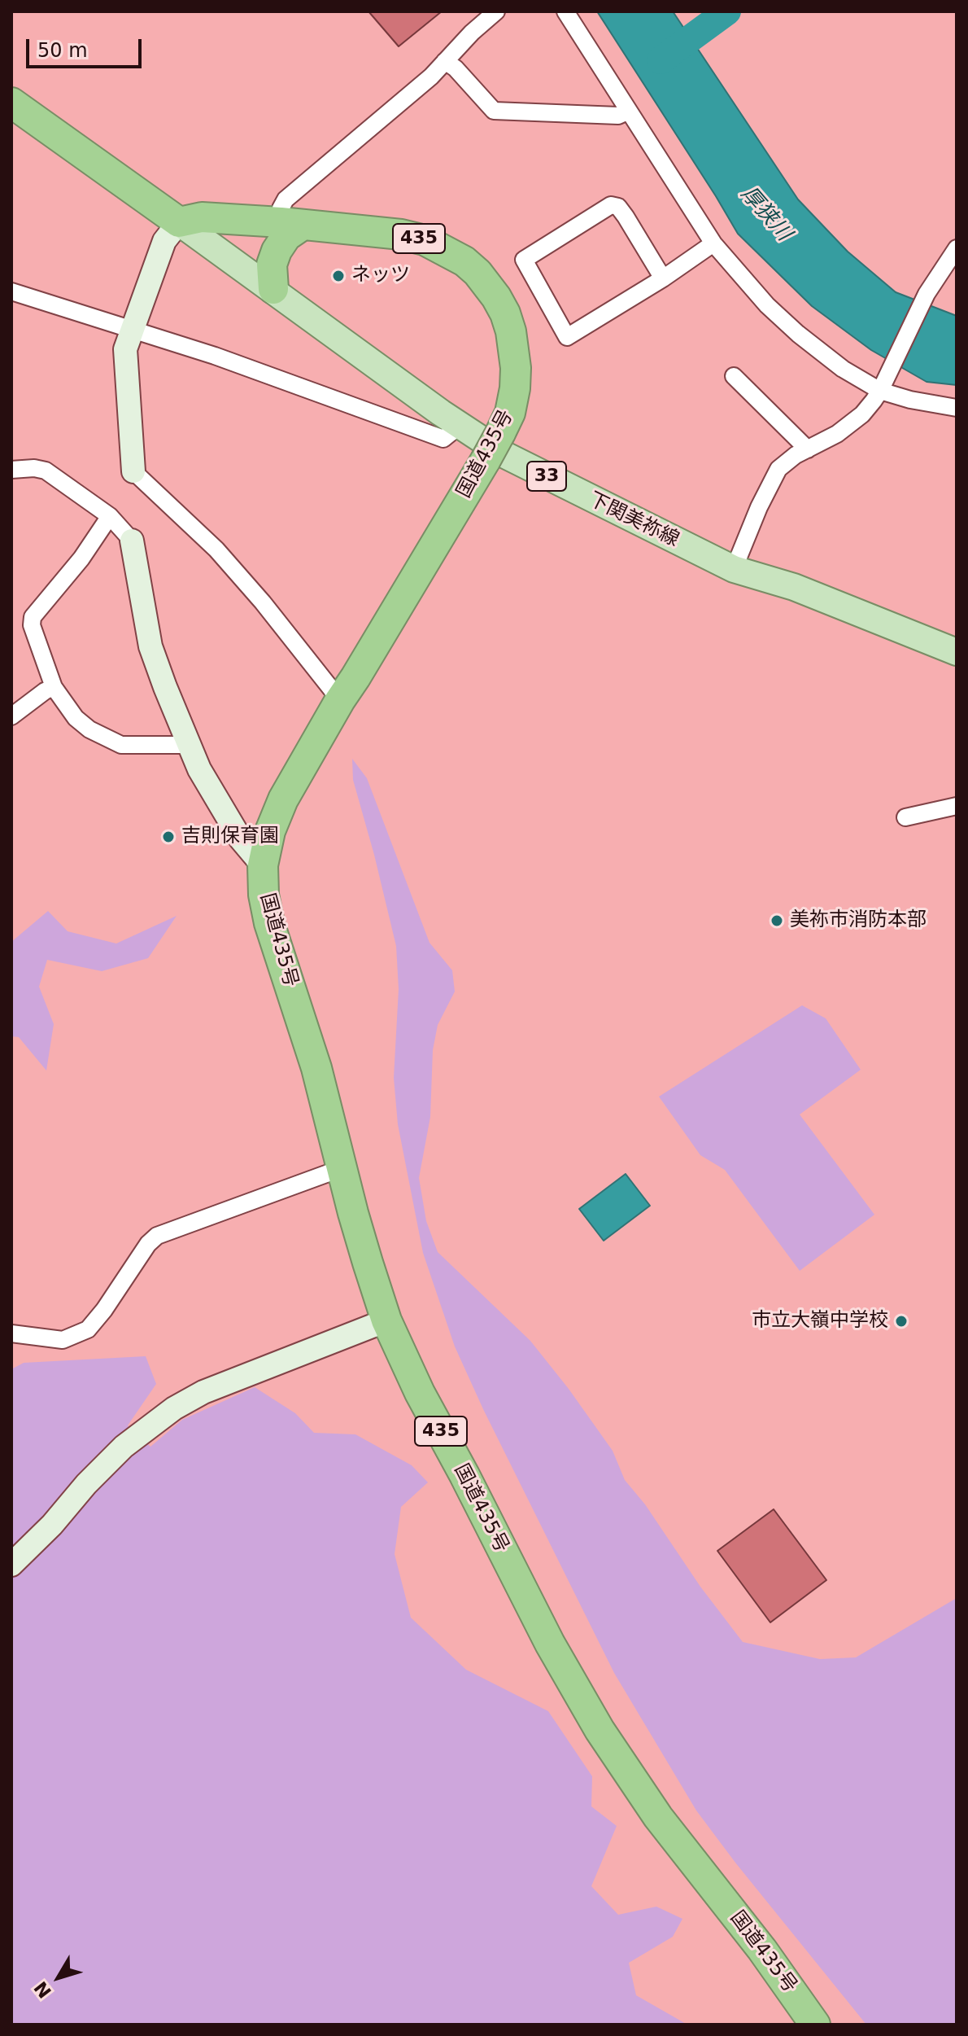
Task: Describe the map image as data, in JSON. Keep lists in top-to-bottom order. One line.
{"streets":{"highway":["435","国道435号"],"main road":["33","下関美祢線"]},"crossings":[["国道435号","下関美祢線"]],"water":["厚狭川"],"places":["ネッツ","吉則保育園","美祢市消防本部","市立大嶺中学校"],"scale_bar":"50 m","north":"bottom left"}
